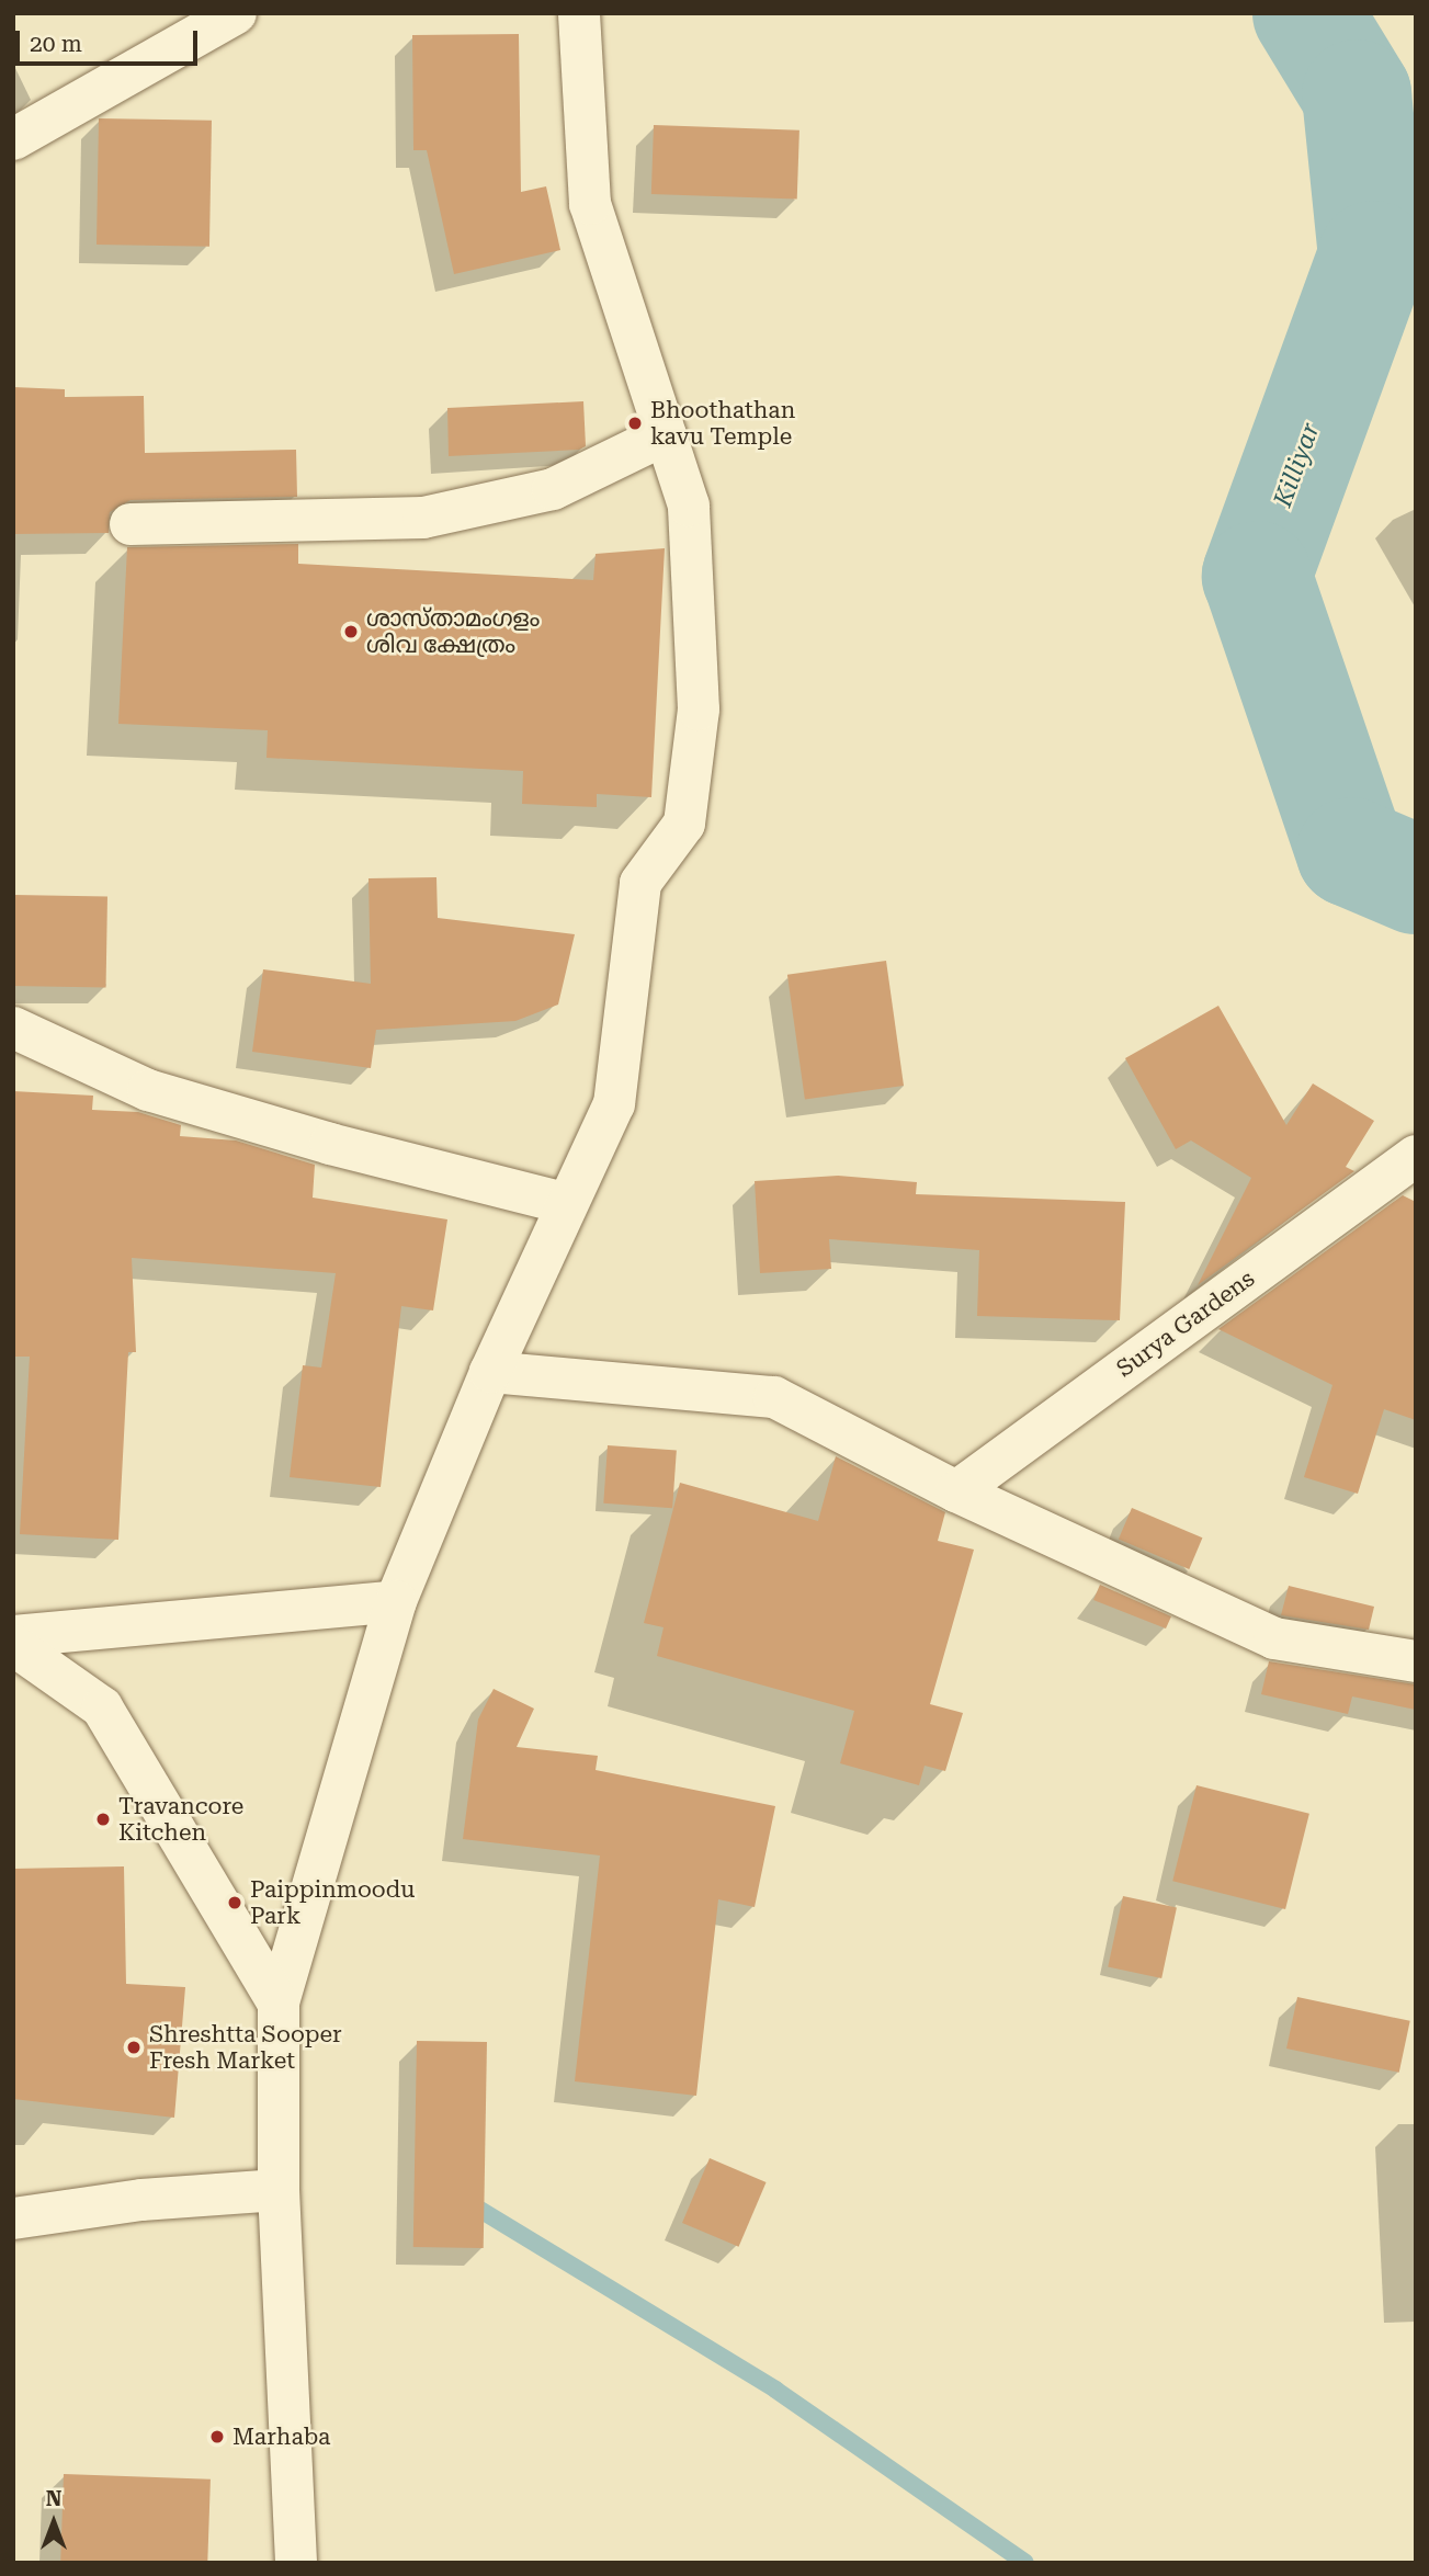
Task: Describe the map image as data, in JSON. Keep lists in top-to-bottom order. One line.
{"streets":{"street":["Surya Gardens"]},"water":["Killiyar"],"places":["Bhoothathan kavu Temple","ശാസ്താമംഗളം ശിവ ക്ഷേത്രം","Travancore Kitchen","Paippinmoodu Park","Shreshtta Sooper Fresh Market","Marhaba"],"scale_bar":"20 m","north":"top"}
